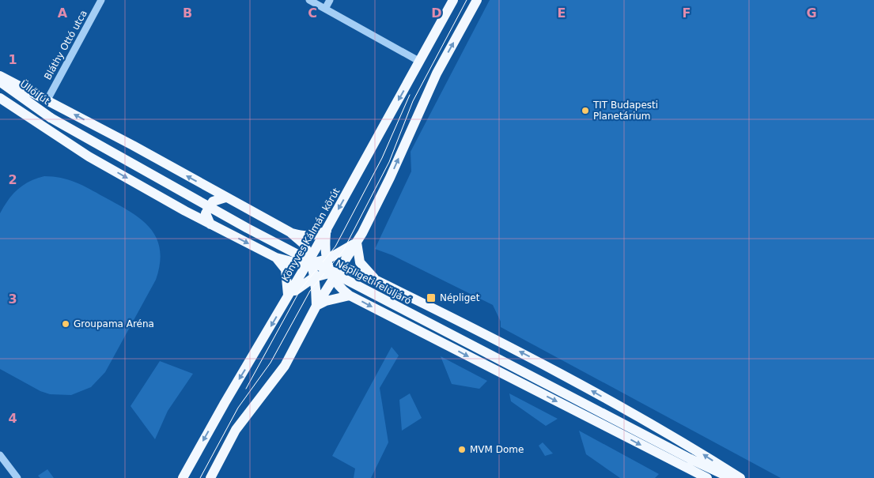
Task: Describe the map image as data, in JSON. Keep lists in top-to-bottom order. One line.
{"streets":{"main road":["Üllői út","Könyves Kálmán körút","Népligeti felüljáró"],"street":["Bláthy Ottó utca"]},"crossings":[["Üllői út","Népligeti felüljáró"]],"places":{"other":["TIT Budapesti Planetárium","Groupama Aréna","MVM Dome"],"transit":["Népliget"]},"grid":{"columns":["A","B","C","D","E","F","G"],"rows":["1","2","3","4"]}}
